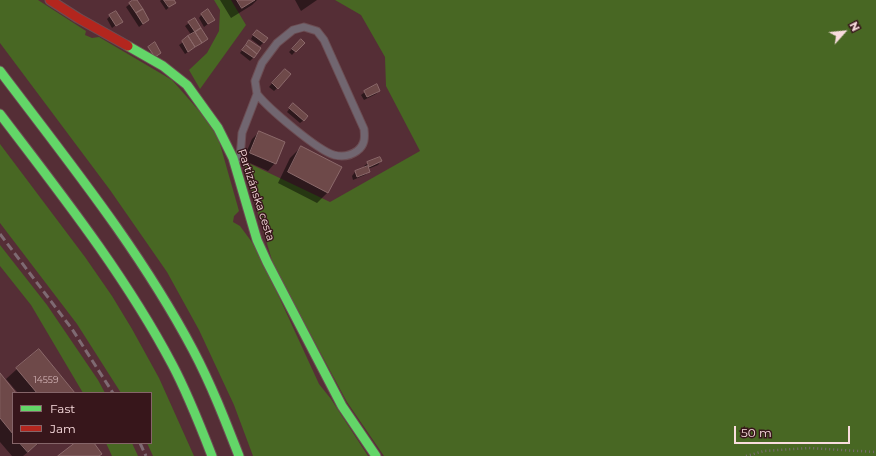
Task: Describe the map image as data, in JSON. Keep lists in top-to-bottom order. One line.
{"streets":{"main road":["Partizánska cesta"]},"house_numbers":["14559"],"legend":["Fast","Jam"],"scale_bar":"50 m","north":"top right"}
